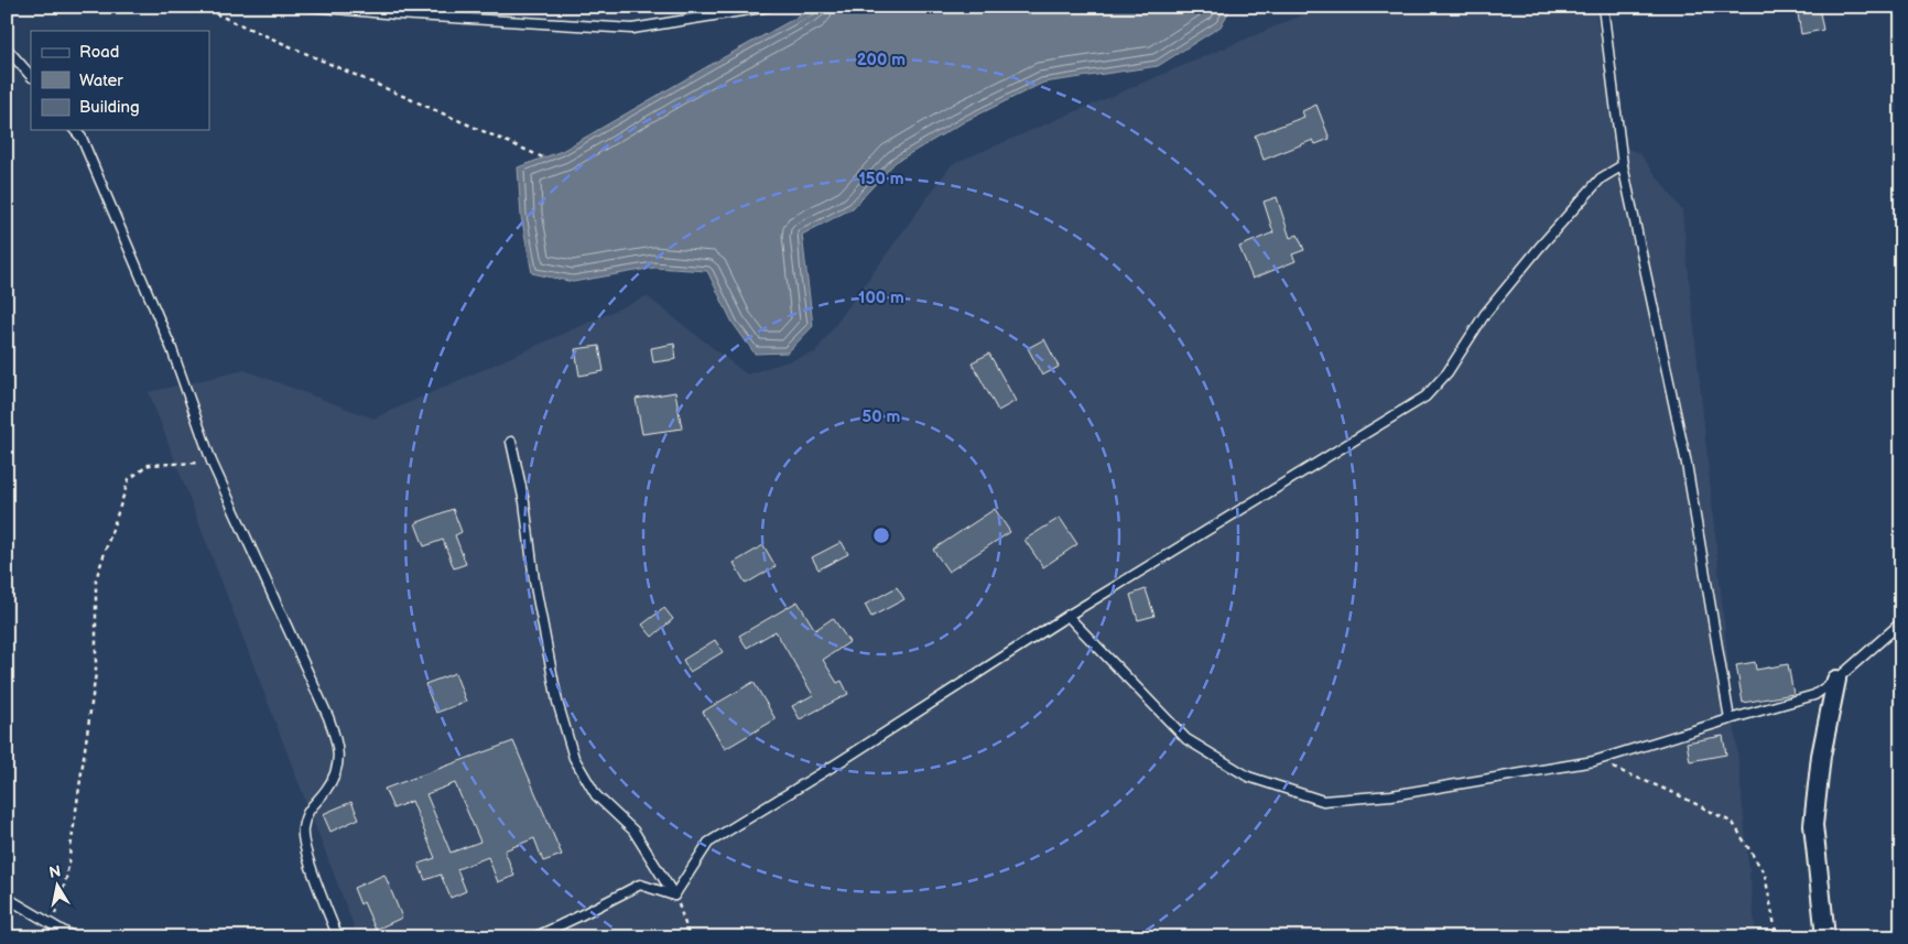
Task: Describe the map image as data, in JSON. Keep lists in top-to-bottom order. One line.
{"legend":["Road","Water","Building"],"north":"top","rings":["200 m","150 m","100 m","50 m"]}
